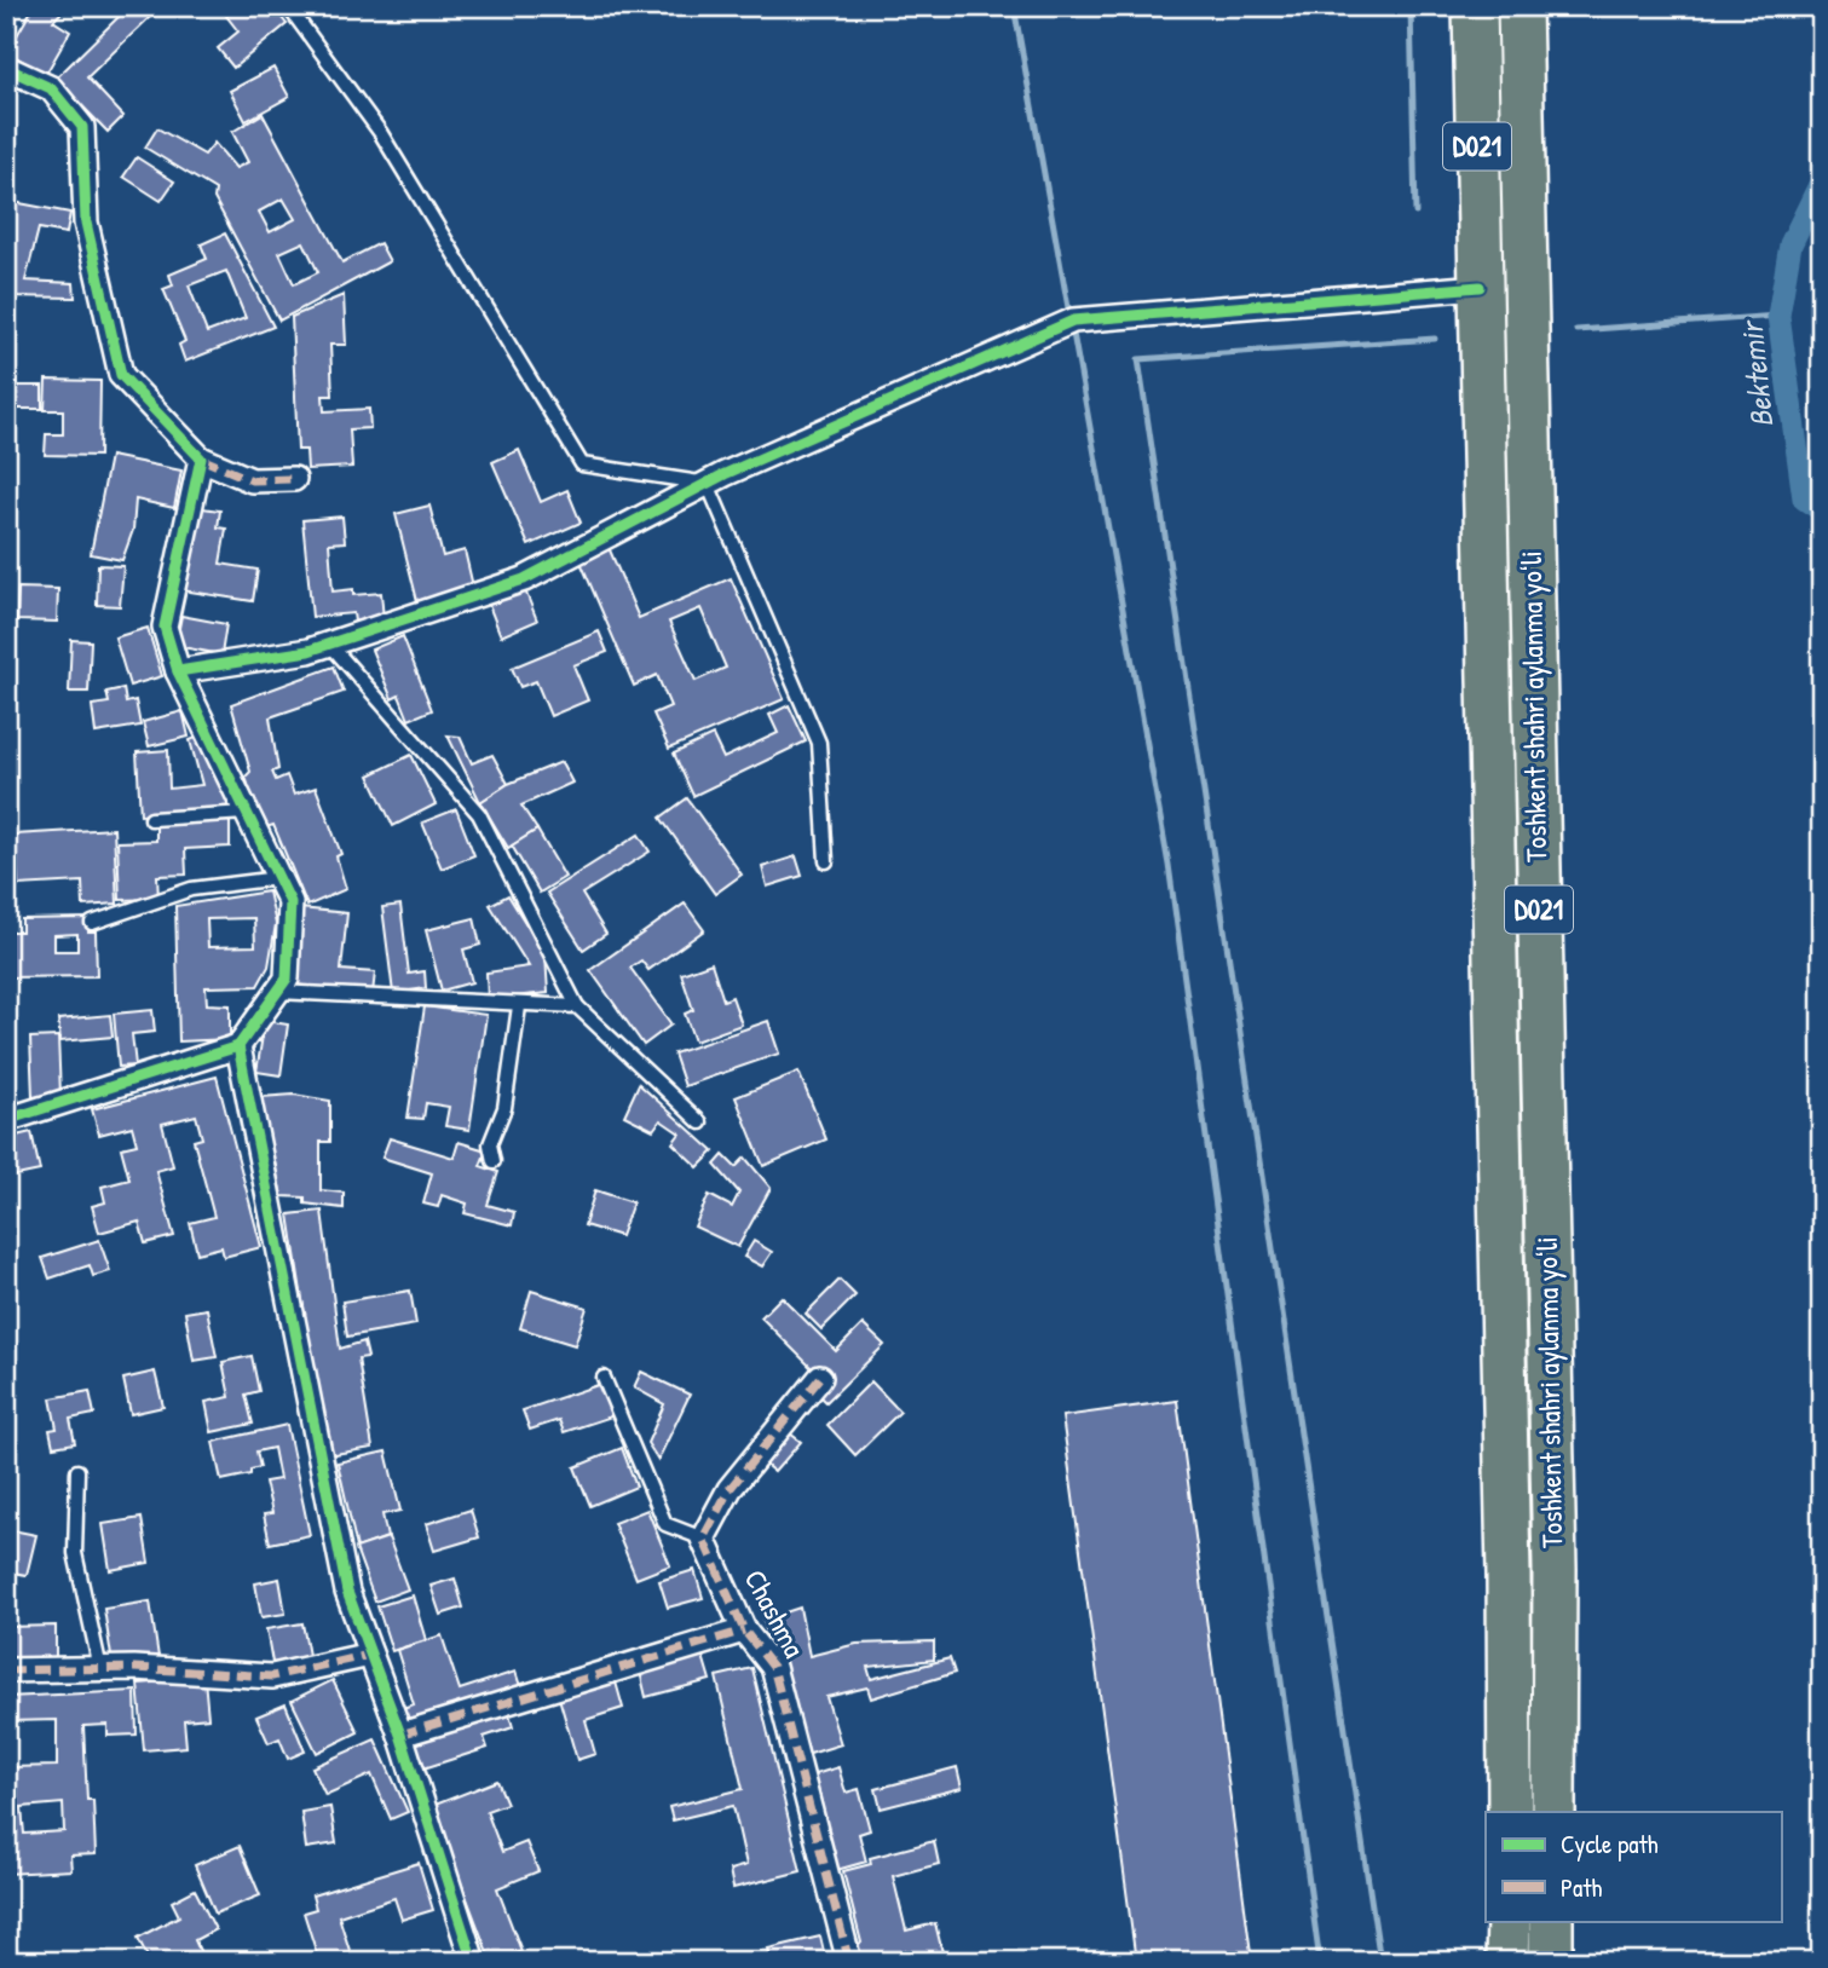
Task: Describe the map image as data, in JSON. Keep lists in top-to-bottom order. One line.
{"streets":{"highway":["D021","Toshkent shahri aylanma yoʻli"],"street":["Chashma"]},"water":["Bektemir"],"legend":["Cycle path","Path"]}
